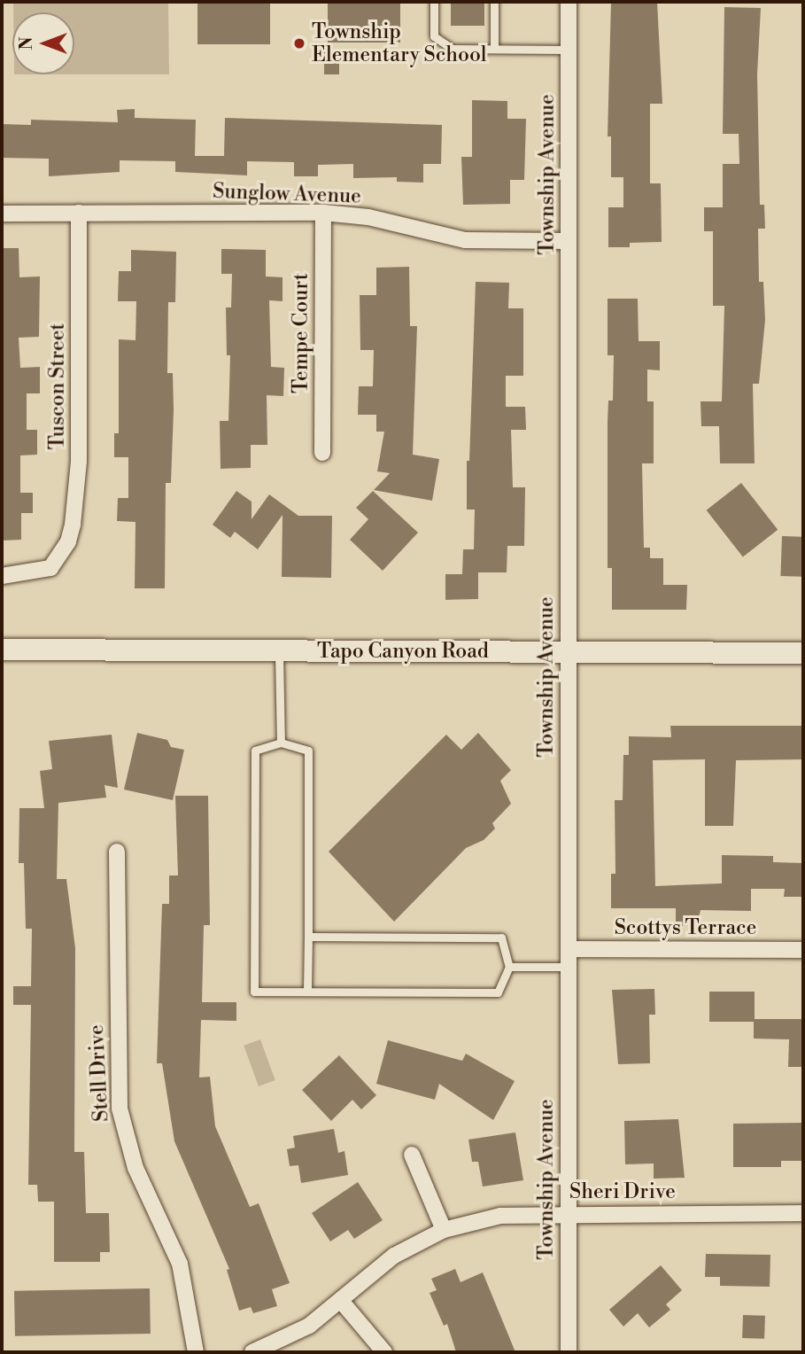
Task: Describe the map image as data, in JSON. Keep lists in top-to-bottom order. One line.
{"streets":{"main road":["Tapo Canyon Road"],"street":["Township Avenue","Sunglow Avenue","Tempe Court","Tuscon Street","Scottys Terrace","Stell Drive","Sheri Drive"]},"crossings":[["Township Avenue","Sunglow Avenue"],["Township Avenue","Tapo Canyon Road"],["Township Avenue","Scottys Terrace"],["Township Avenue","Sheri Drive"],["Sunglow Avenue","Tempe Court"],["Sunglow Avenue","Tuscon Street"]],"places":["Township Elementary School"],"north":"left"}
